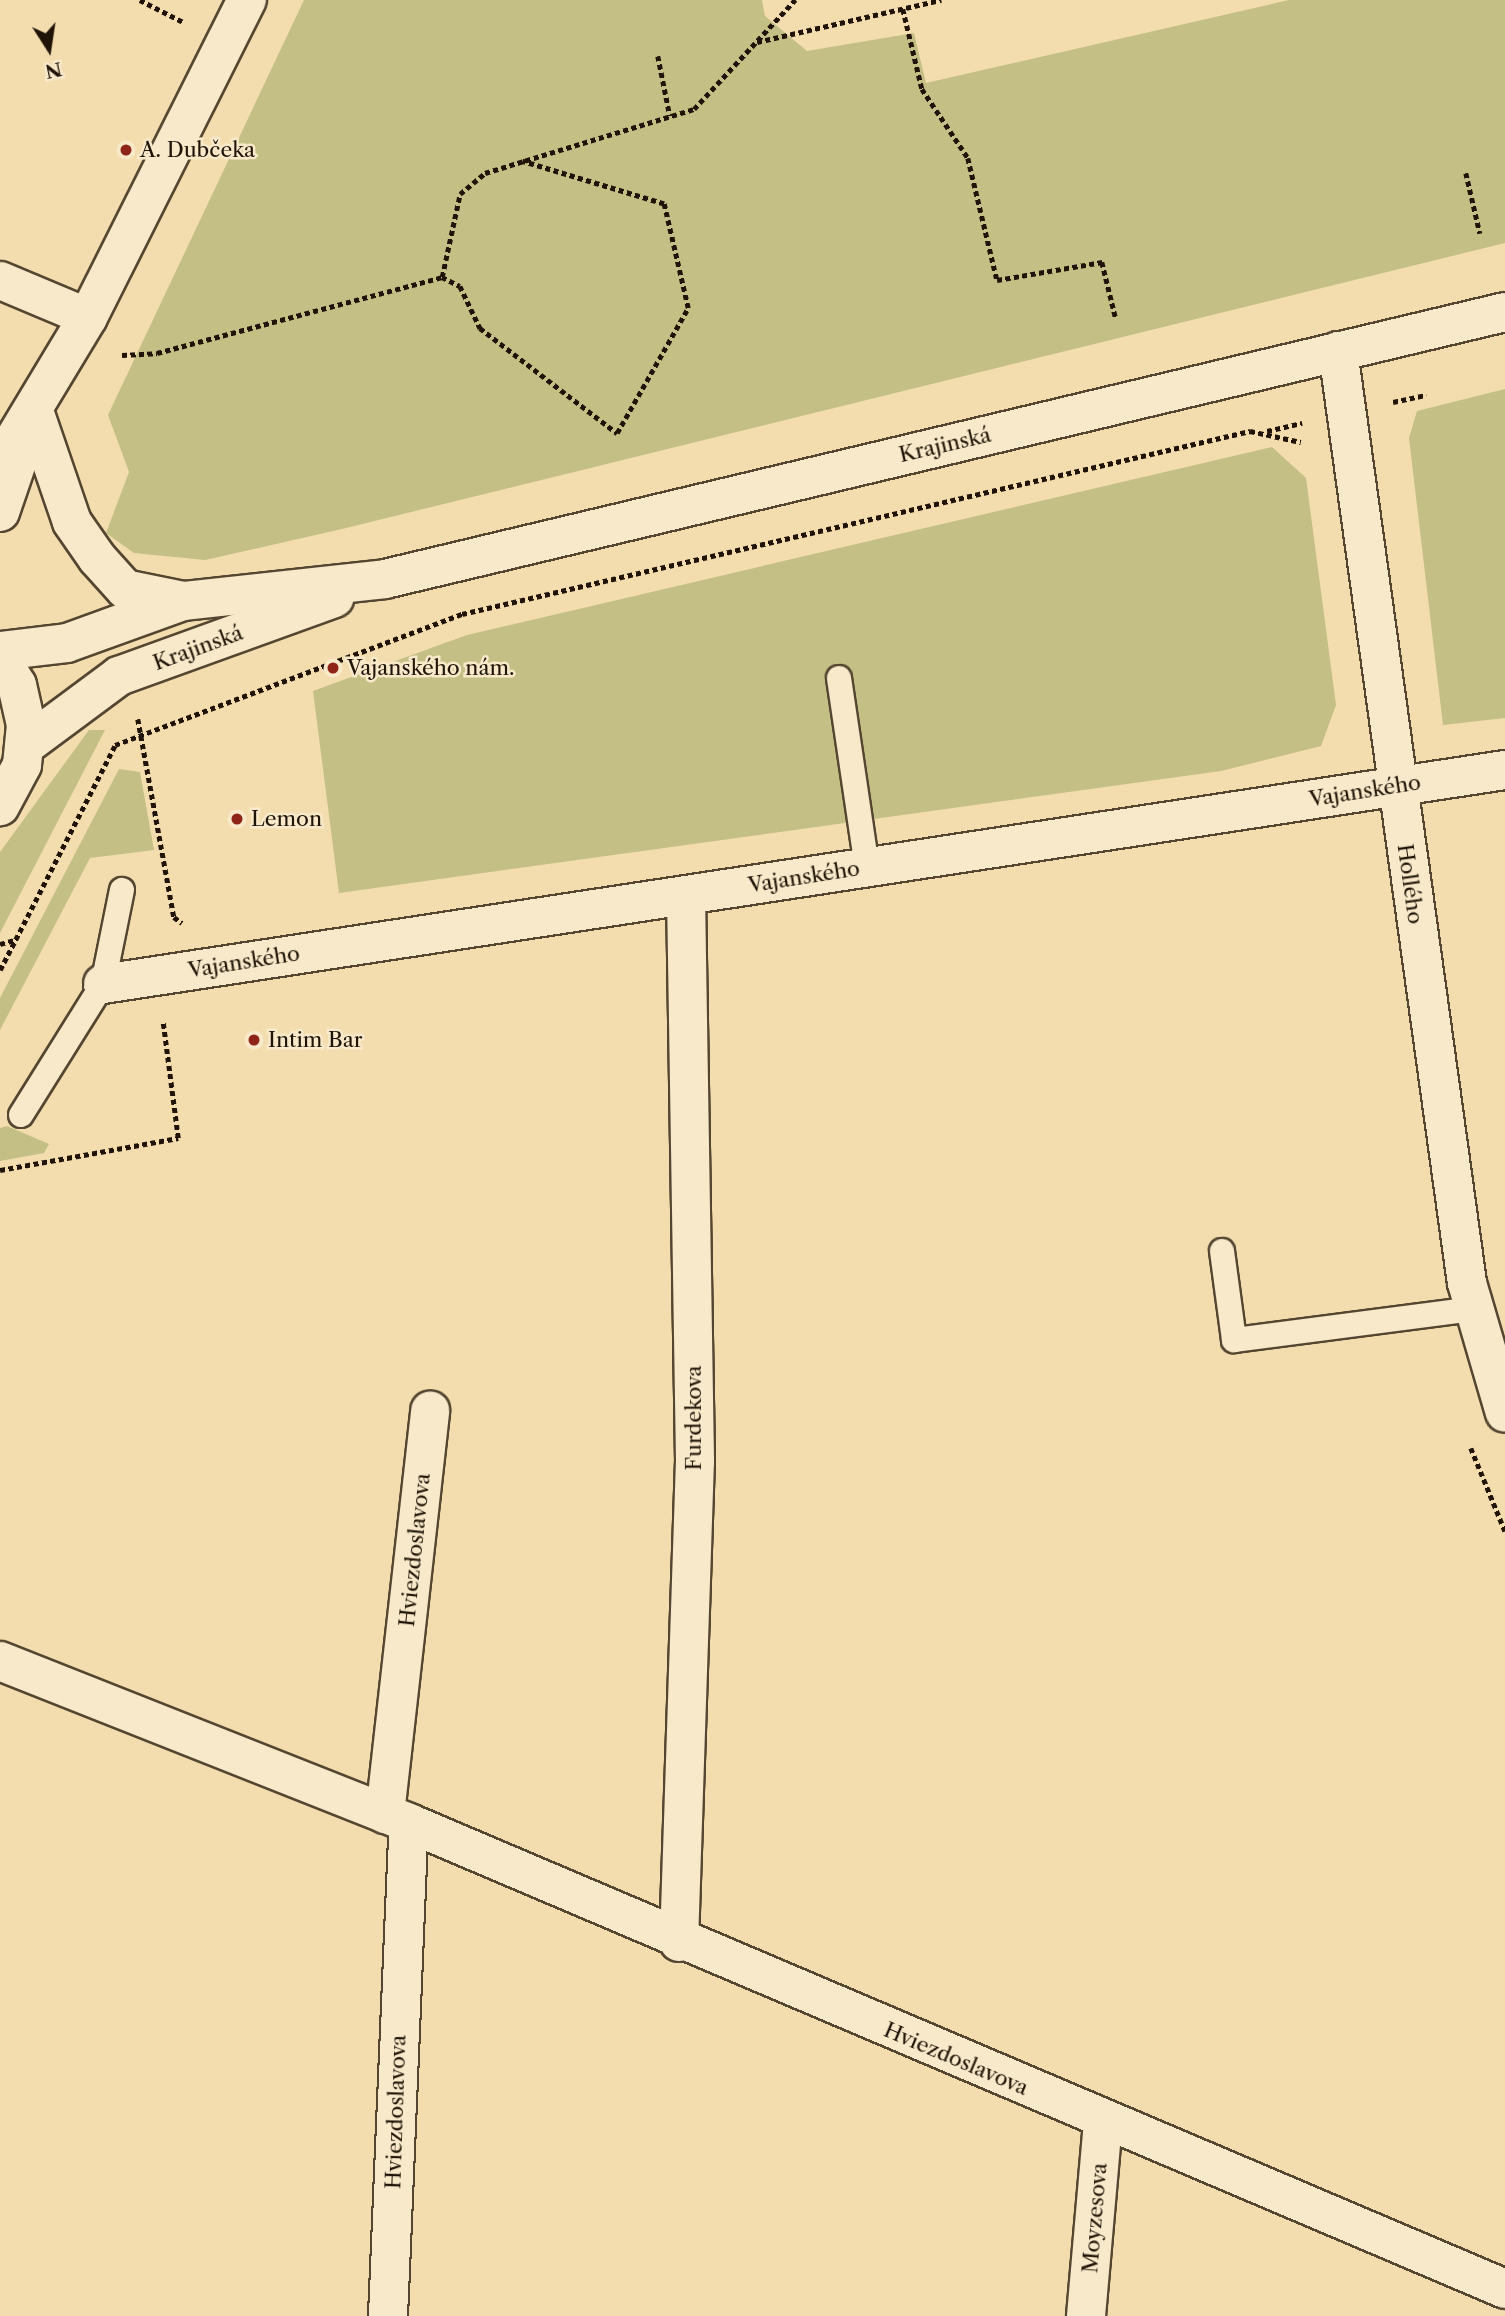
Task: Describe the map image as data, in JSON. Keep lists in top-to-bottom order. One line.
{"streets":{"street":["Krajinská","Vajanského","Hollého","Furdekova","Hviezdoslavova","Moyzesova"]},"crossings":[["Krajinská","Hollého"],["Vajanského","Hollého"],["Vajanského","Furdekova"],["Furdekova","Hviezdoslavova"],["Hviezdoslavova","Moyzesova"]],"places":["A. Dubčeka","Vajanského nám.","Lemon","Intim Bar"],"north":"bottom"}
